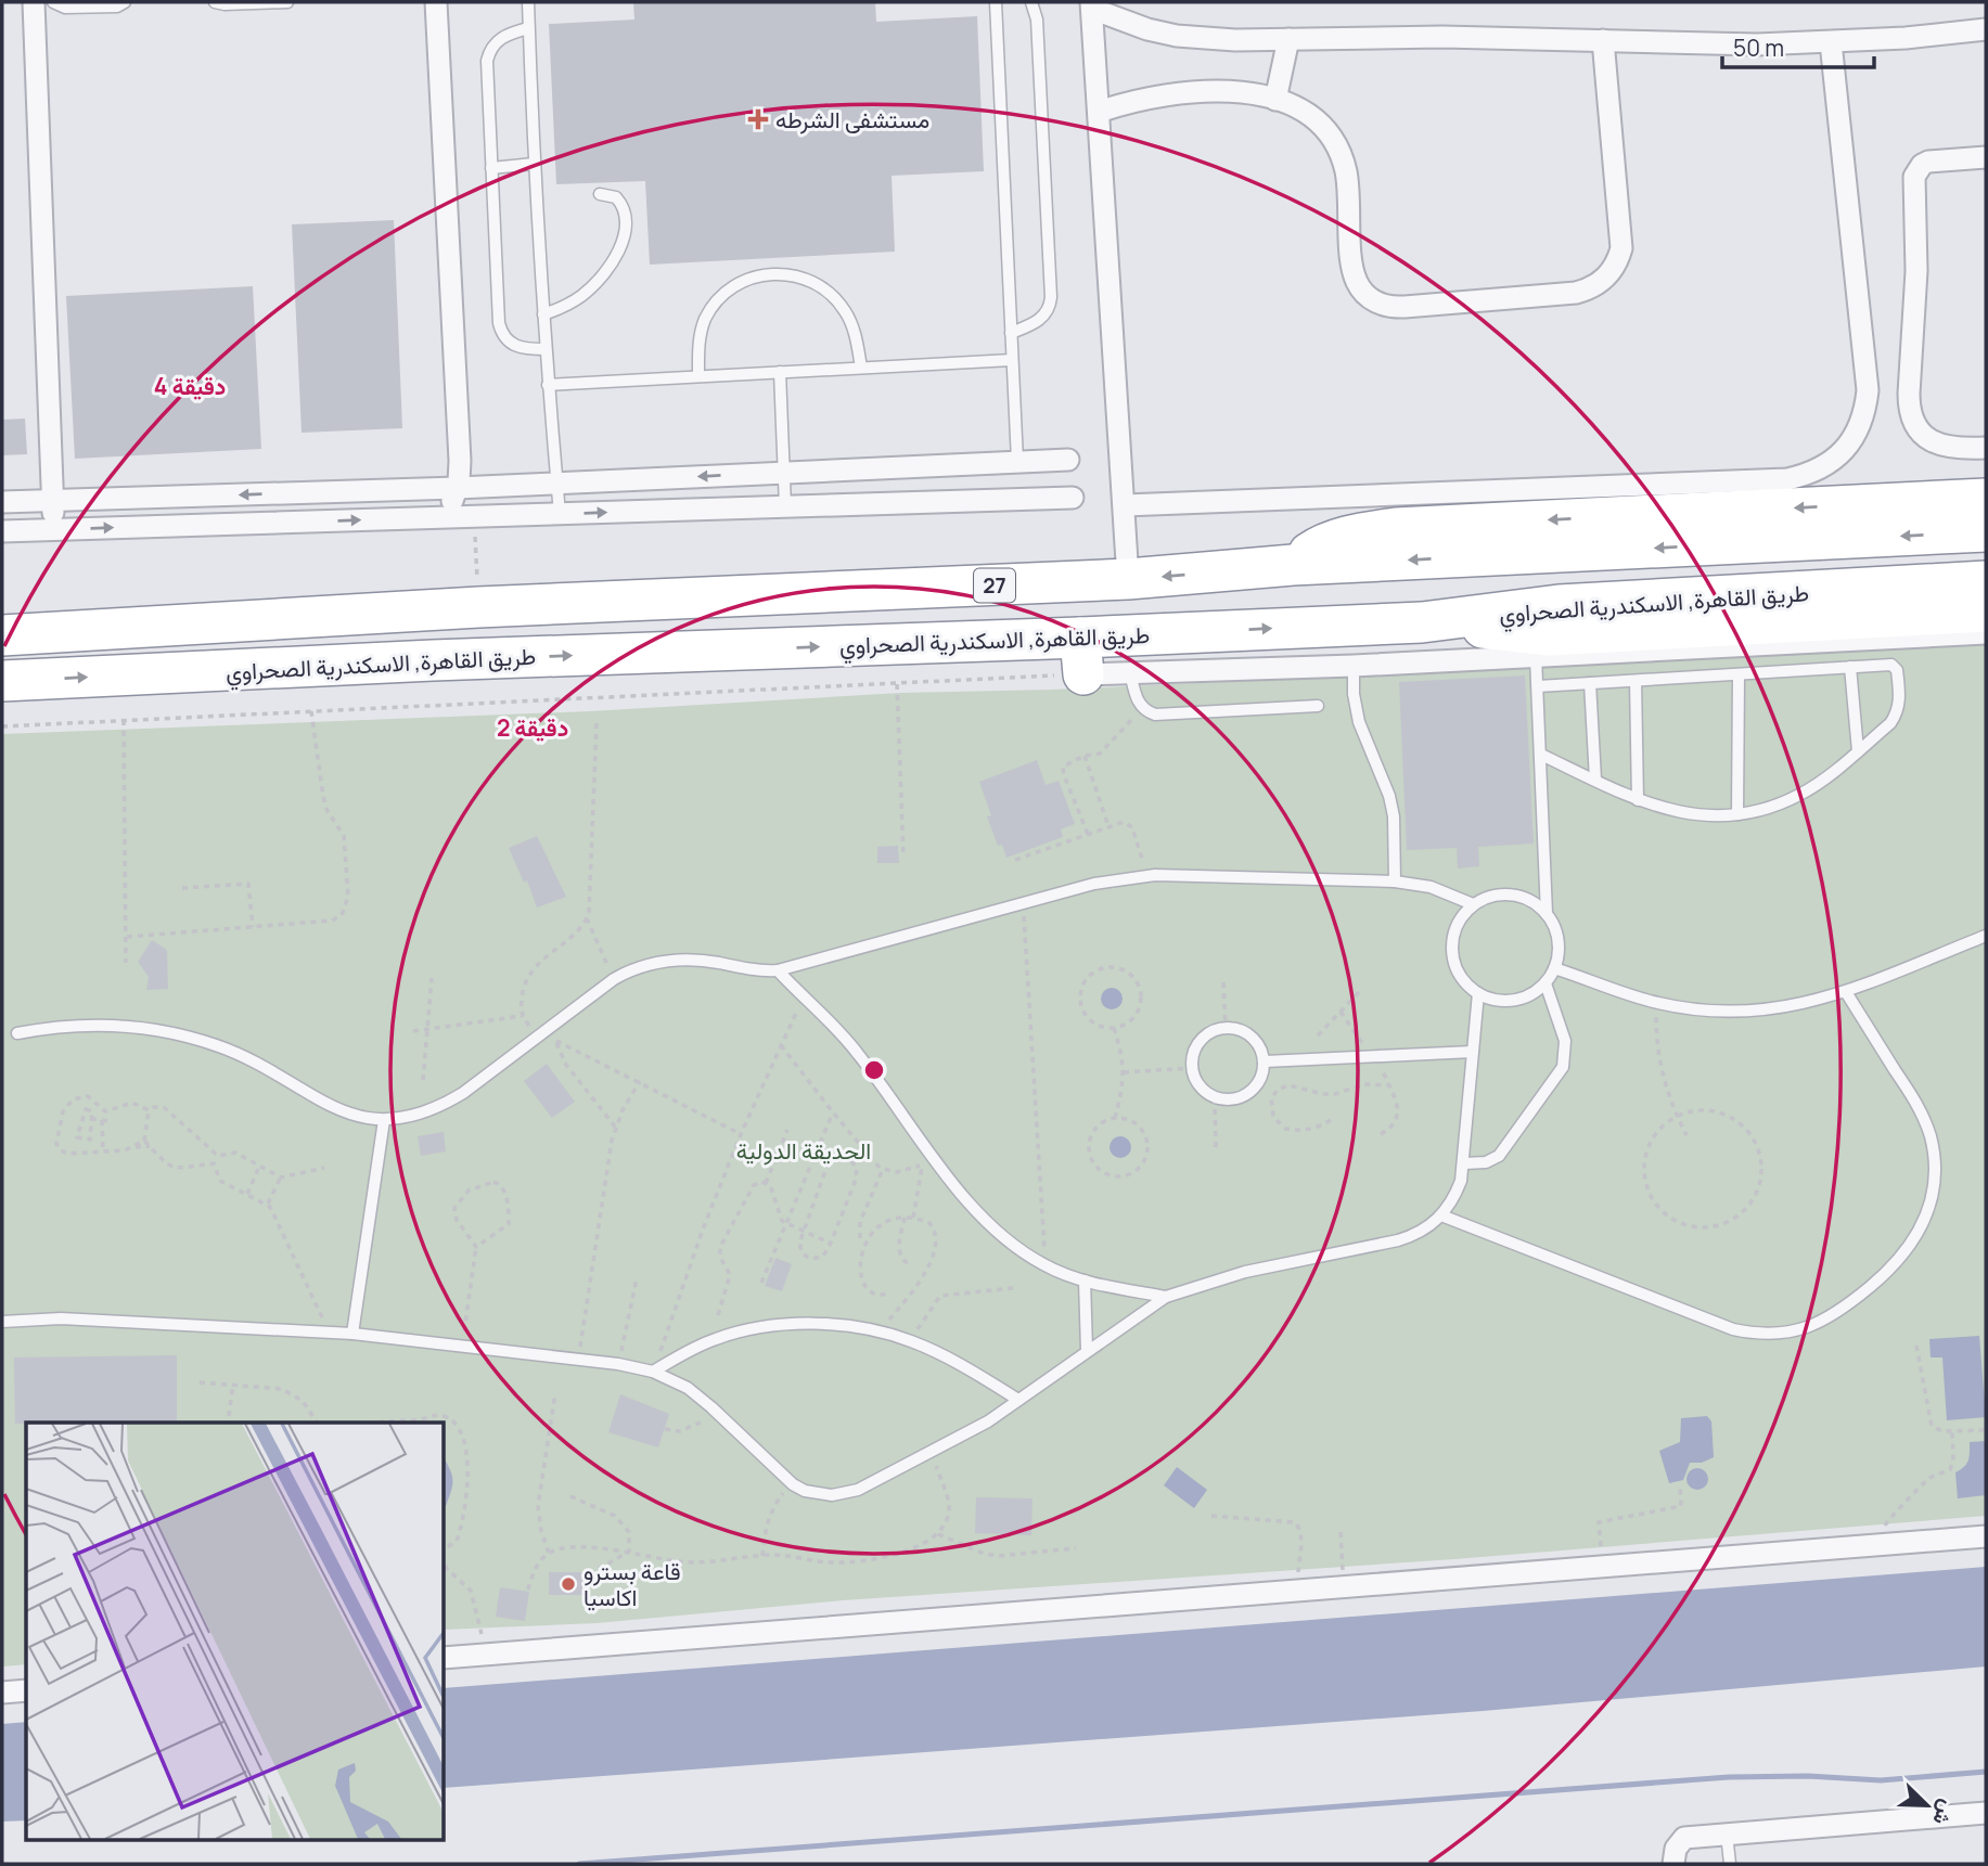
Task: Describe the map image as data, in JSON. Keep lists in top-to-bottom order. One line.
{"streets":{"highway":["27","طريق القاهرة, الاسكندرية الصحراوي"]},"parks":["الحديقة الدولية"],"places":{"health":["مستشفى الشرطه"],"other":["قاعة بسترو اكاسيا"]},"scale_bar":"50 m","north":"bottom right","rings":["4 دقيقة","2 دقيقة"]}
